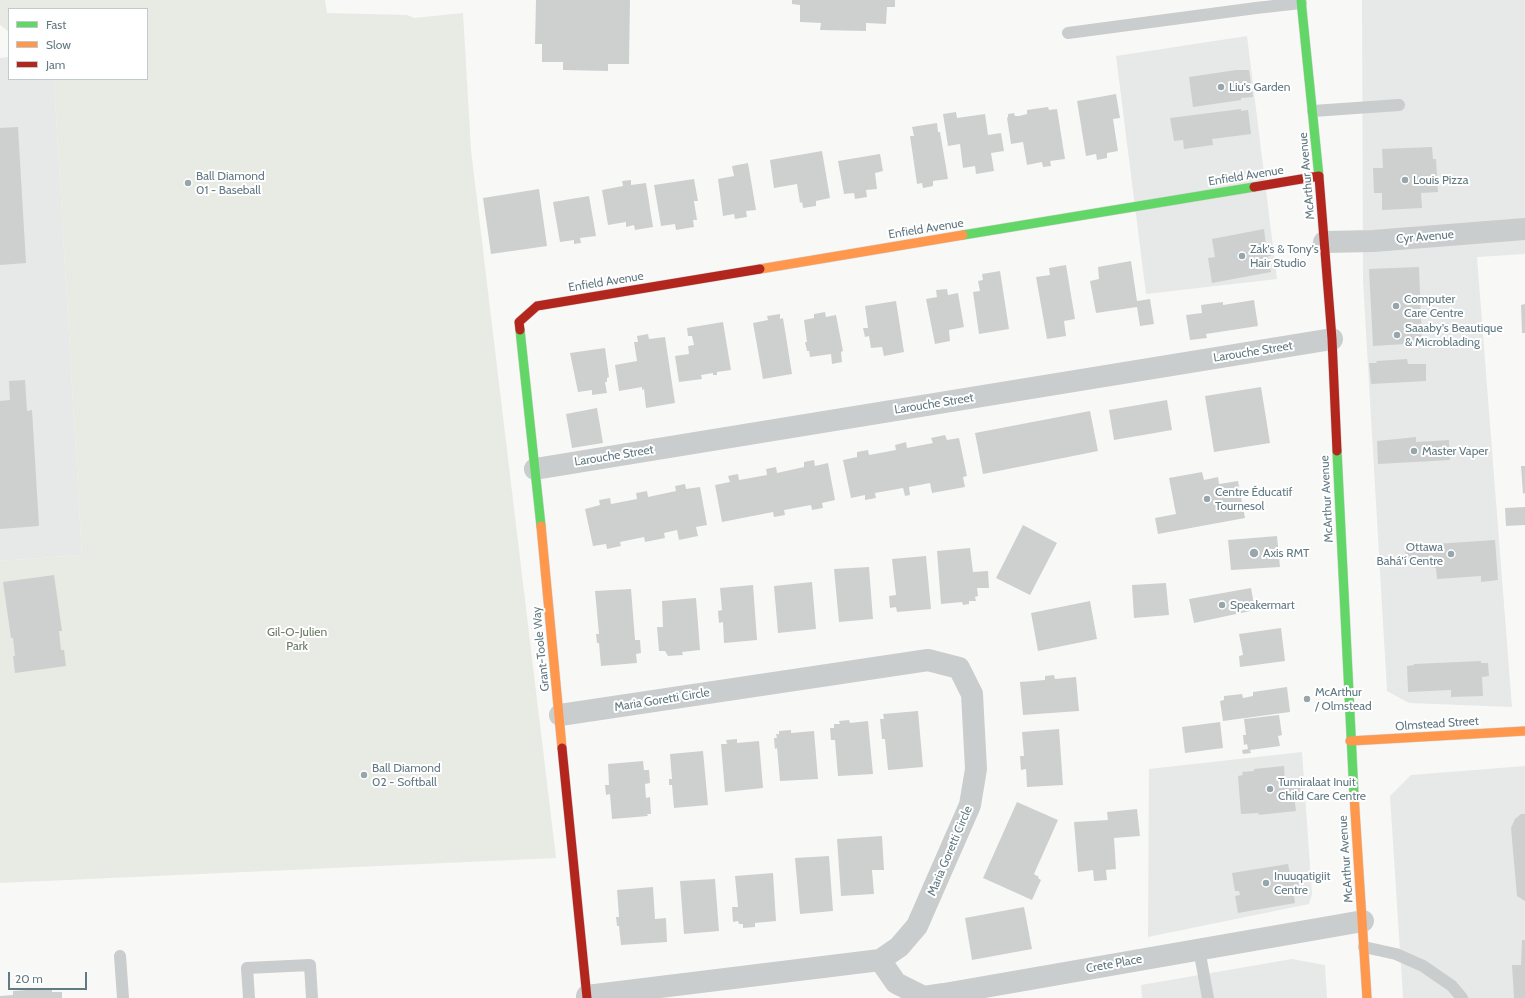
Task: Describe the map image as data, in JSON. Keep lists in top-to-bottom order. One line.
{"streets":{"street":["Enfield Avenue","McArthur Avenue","Cyr Avenue","Larouche Street","Grant-Toole Way","Maria Goretti Circle","Olmstead Street","Crete Place"]},"crossings":[["Enfield Avenue","McArthur Avenue"],["Enfield Avenue","Grant-Toole Way"],["McArthur Avenue","Cyr Avenue"],["McArthur Avenue","Larouche Street"],["McArthur Avenue","Olmstead Street"],["McArthur Avenue","Crete Place"],["Larouche Street","Grant-Toole Way"],["Grant-Toole Way","Maria Goretti Circle"],["Maria Goretti Circle","Crete Place"]],"parks":["Gil-O-Julien Park"],"places":["Liu's Garden","Louis Pizza","Ball Diamond 01 - Baseball","Zak's & Tony's Hair Studio","Computer Care Centre","Saaaby's Beautique & Microblading","Master Vaper","Centre Éducatif Tournesol","Axis RMT","Ottawa Bahá'í Centre","Speakermart","McArthur / Olmstead","Ball Diamond 02 - Softball","Tumiralaat Inuit Child Care Centre","Inuuqatigiit Centre"],"legend":["Fast","Slow","Jam"],"scale_bar":"20 m"}
